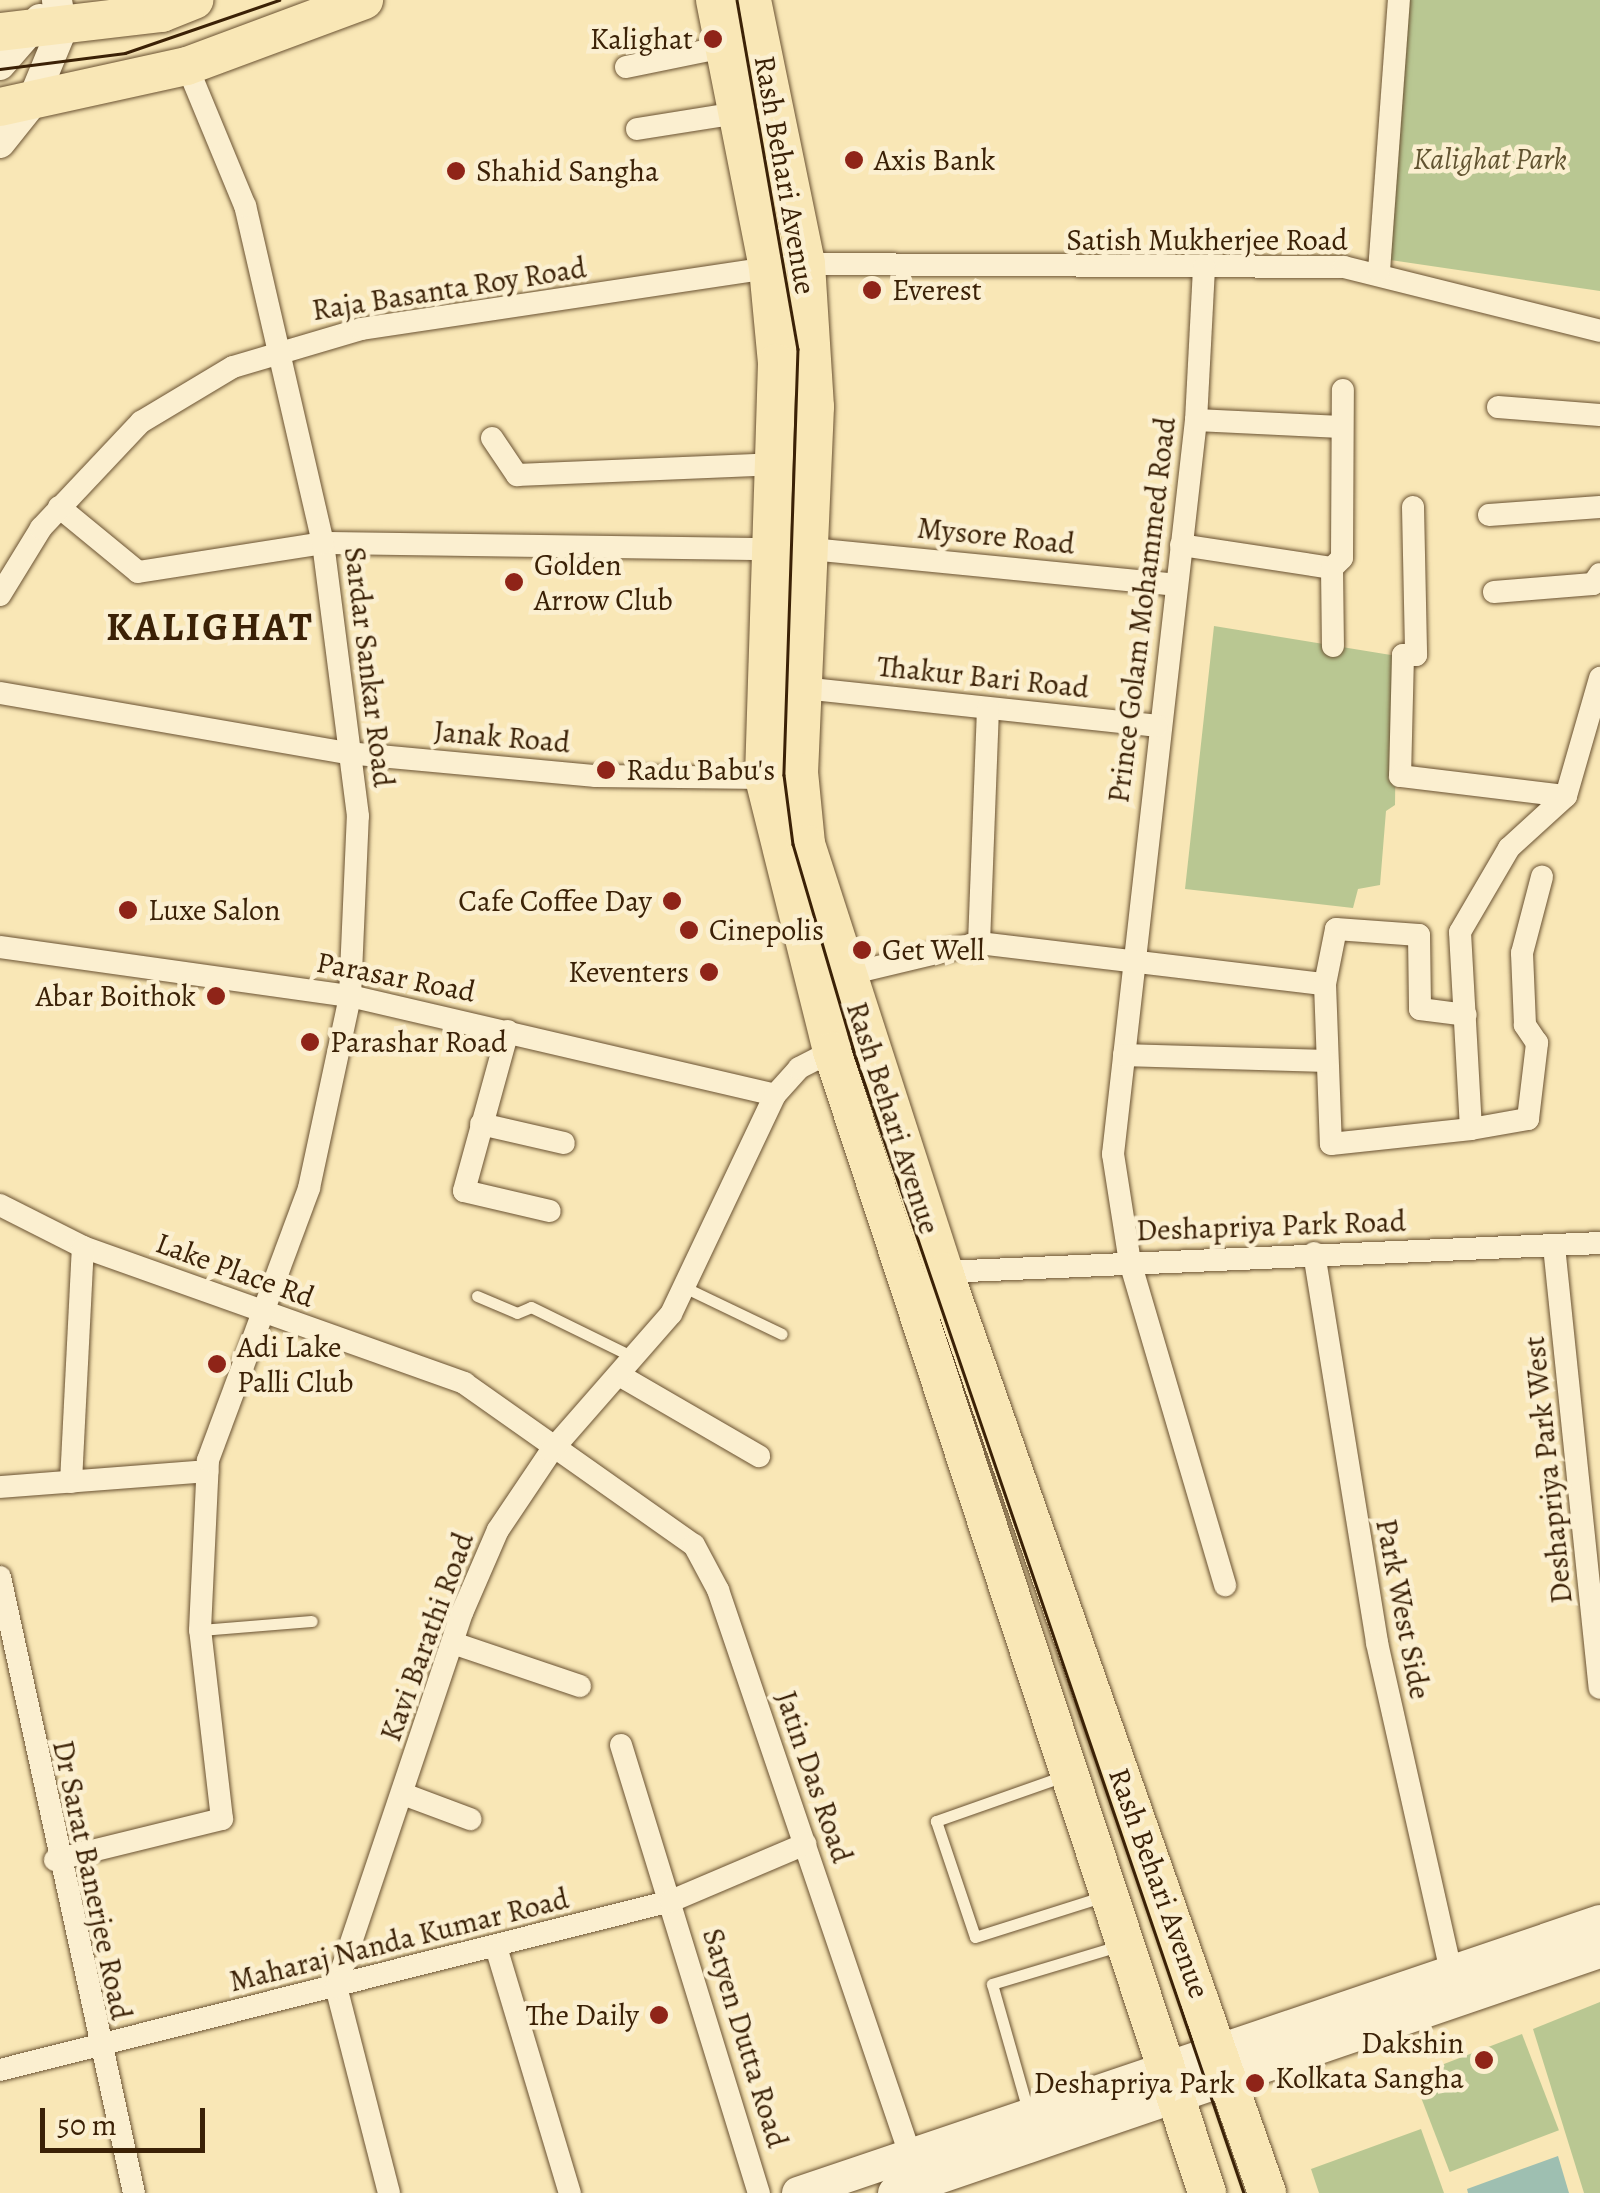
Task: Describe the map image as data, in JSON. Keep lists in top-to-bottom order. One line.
{"streets":{"main road":["Rash Behari Avenue"],"street":["Satish Mukherjee Road","Raja Basanta Roy Road","Mysore Road","Prince Golam Mohammed Road","Sardar Sankar Road","Thakur Bari Road","Janak Road","Parasar Road","Deshapriya Park Road","Lake Place Rd","Deshapriya Park West","Park West Side","Kavi Barathi Road","Jatin Das Road","Dr Sarat Banerjee Road","Maharaj Nanda Kumar Road","Satyen Dutta Road"]},"crossings":[["Rash Behari Avenue","Satish Mukherjee Road"],["Rash Behari Avenue","Raja Basanta Roy Road"],["Rash Behari Avenue","Mysore Road"],["Rash Behari Avenue","Thakur Bari Road"],["Rash Behari Avenue","Janak Road"],["Rash Behari Avenue","Deshapriya Park Road"],["Rash Behari Avenue","Kavi Barathi Road"],["Satish Mukherjee Road","Prince Golam Mohammed Road"],["Raja Basanta Roy Road","Mysore Road"],["Raja Basanta Roy Road","Sardar Sankar Road"],["Mysore Road","Prince Golam Mohammed Road"],["Mysore Road","Sardar Sankar Road"],["Prince Golam Mohammed Road","Thakur Bari Road"],["Sardar Sankar Road","Janak Road"],["Sardar Sankar Road","Parasar Road"],["Sardar Sankar Road","Lake Place Rd"],["Sardar Sankar Road","Dr Sarat Banerjee Road"],["Parasar Road","Kavi Barathi Road"],["Deshapriya Park Road","Deshapriya Park West"],["Deshapriya Park Road","Park West Side"],["Lake Place Rd","Kavi Barathi Road"],["Lake Place Rd","Jatin Das Road"],["Kavi Barathi Road","Jatin Das Road"],["Kavi Barathi Road","Maharaj Nanda Kumar Road"],["Jatin Das Road","Maharaj Nanda Kumar Road"],["Dr Sarat Banerjee Road","Maharaj Nanda Kumar Road"],["Maharaj Nanda Kumar Road","Satyen Dutta Road"]],"districts":["KALIGHAT"],"parks":["Kalighat Park"],"places":["Kalighat","Axis Bank","Shahid Sangha","Everest","Golden Arrow Club","Radu Babu's","Cafe Coffee Day","Luxe Salon","Cinepolis","Get Well","Keventers","Abar Boithok","Parashar Road","Adi Lake Palli Club","The Daily","Dakshin Kolkata Sangha","Deshapriya Park"],"scale_bar":"50 m"}
